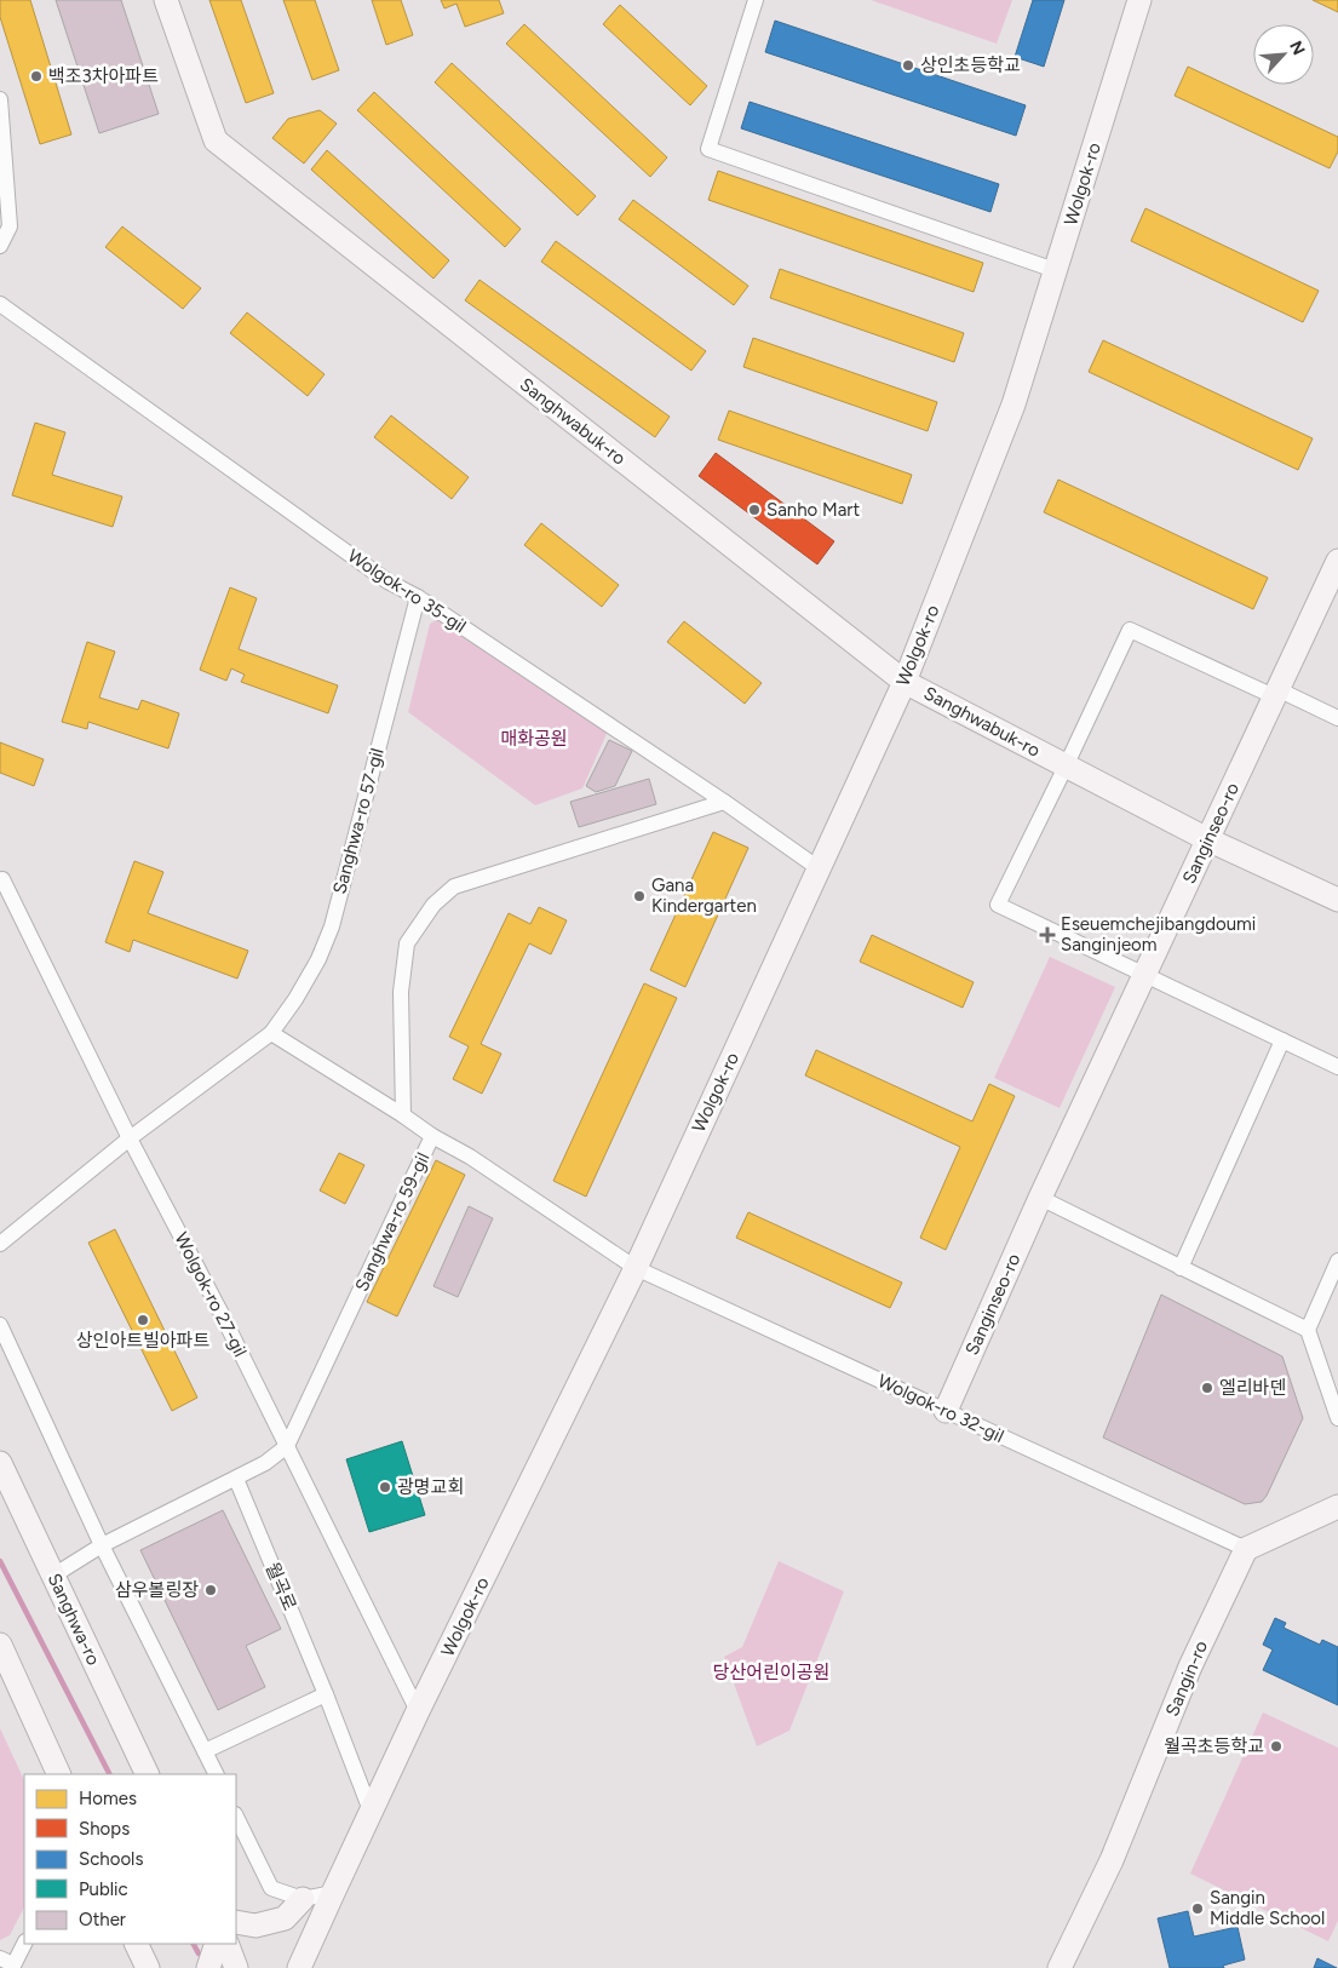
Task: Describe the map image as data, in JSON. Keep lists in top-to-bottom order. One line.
{"streets":{"main road":["Wolgok-ro","Sanghwabuk-ro","Sanginseo-ro","Sanghwa-ro","Sangin-ro"],"street":["Wolgok-ro 35-gil","Sanghwa-ro 57-gil","Sanghwa-ro 59-gil","Wolgok-ro 27-gil","Wolgok-ro 32-gil","월곡로"]},"crossings":[["Wolgok-ro","Sanghwabuk-ro"],["Wolgok-ro","Wolgok-ro 35-gil"],["Wolgok-ro","Wolgok-ro 27-gil"],["Wolgok-ro","Wolgok-ro 32-gil"],["Wolgok-ro","월곡로"],["Sanghwabuk-ro","Sanginseo-ro"],["Wolgok-ro 35-gil","Sanghwa-ro 57-gil"],["Sanghwa-ro 57-gil","Wolgok-ro 27-gil"],["Sanginseo-ro","Wolgok-ro 32-gil"],["Sanghwa-ro 59-gil","Wolgok-ro 27-gil"],["Sanghwa-ro 59-gil","월곡로"],["Sanghwa-ro 59-gil","Sanghwa-ro"],["Wolgok-ro 32-gil","Sangin-ro"]],"parks":["매화공원","당산어린이공원"],"places":{"other":["상인초등학교","백조3차아파트","Sanho Mart","Gana Kindergarten","상인아트빌아파트","엘리바덴","광명교회","삼우볼링장","월곡초등학교","Sangin Middle School"],"health":["Eseuemchejibangdoumi Sanginjeom"]},"legend":["Homes","Shops","Schools","Public","Other"],"north":"top right"}
